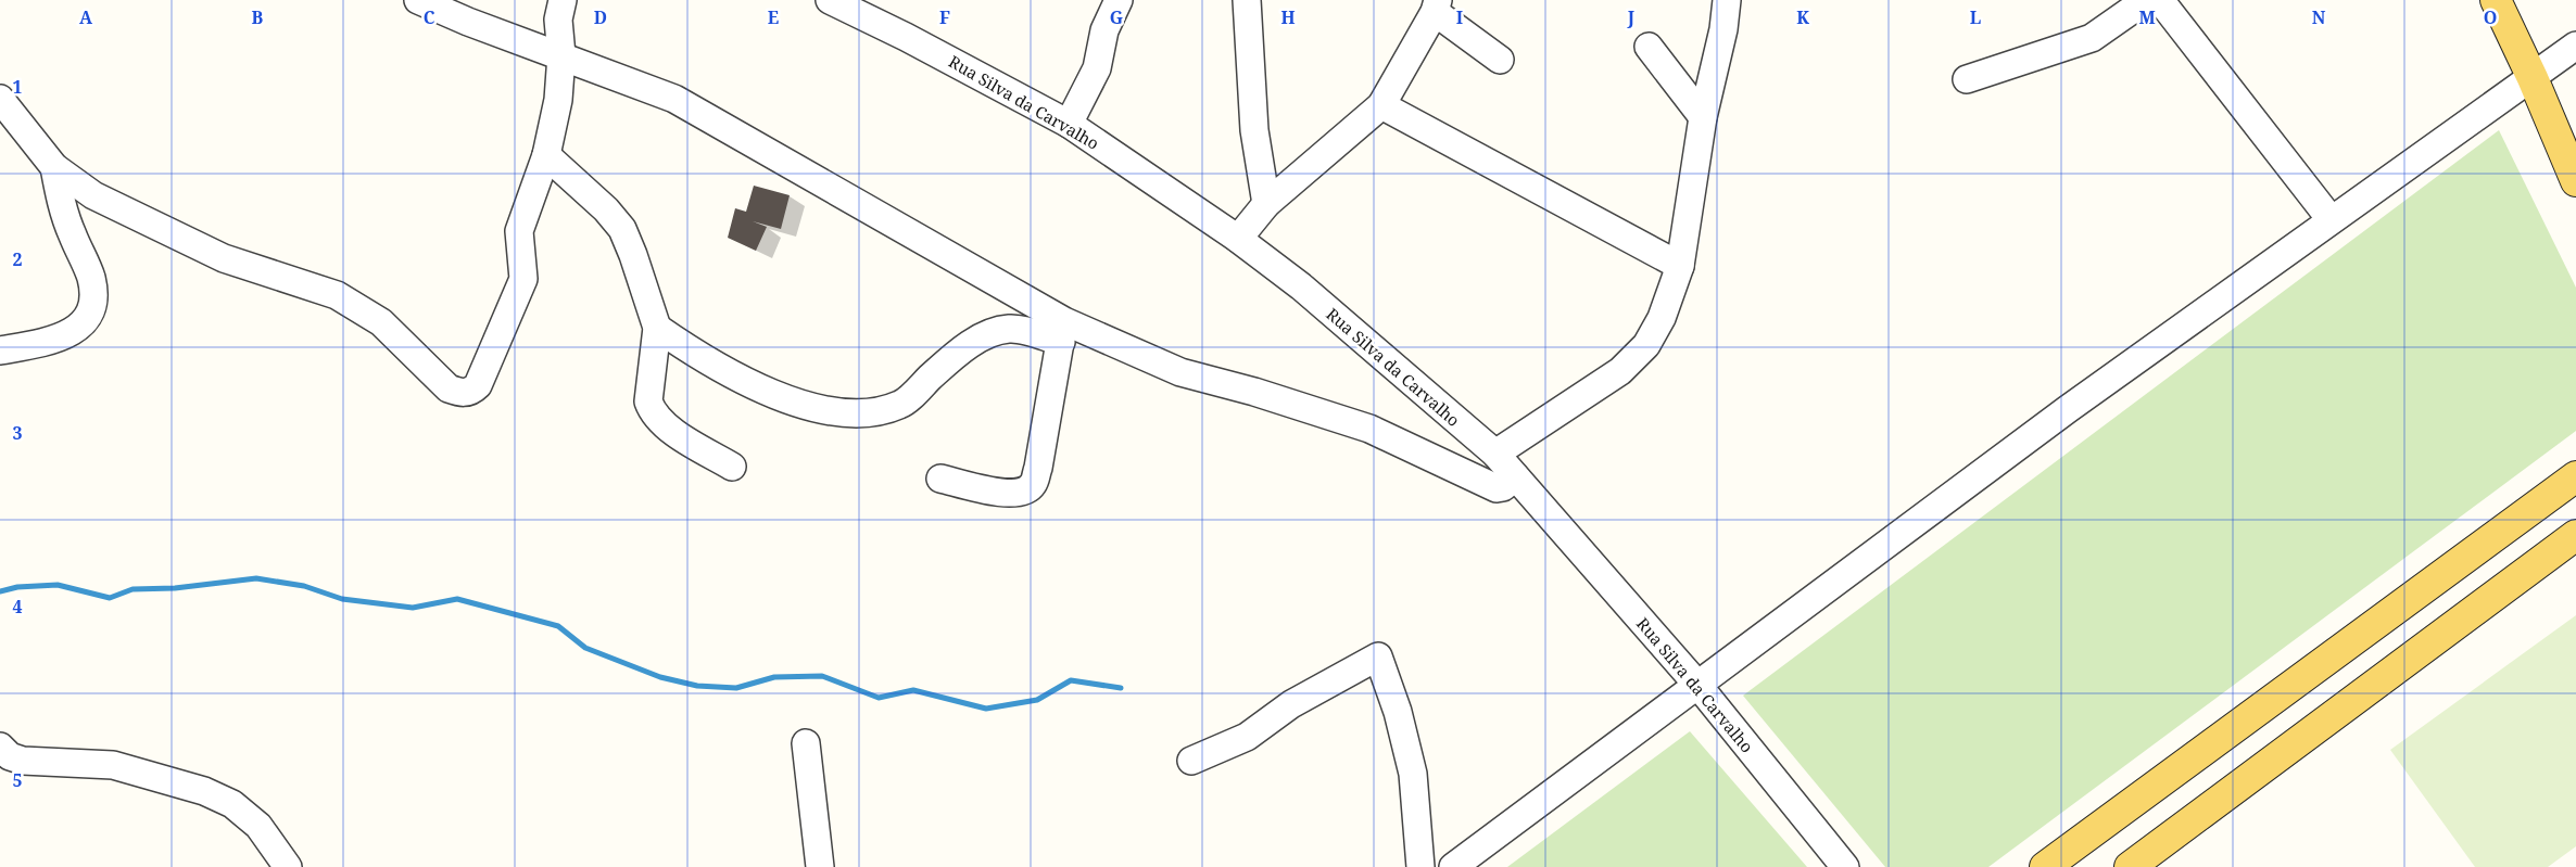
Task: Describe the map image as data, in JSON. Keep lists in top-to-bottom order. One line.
{"streets":{"street":["Rua Silva da Carvalho"]},"grid":{"columns":["A","B","C","D","E","F","G","H","I","J","K","L","M","N","O"],"rows":["1","2","3","4","5"]}}
